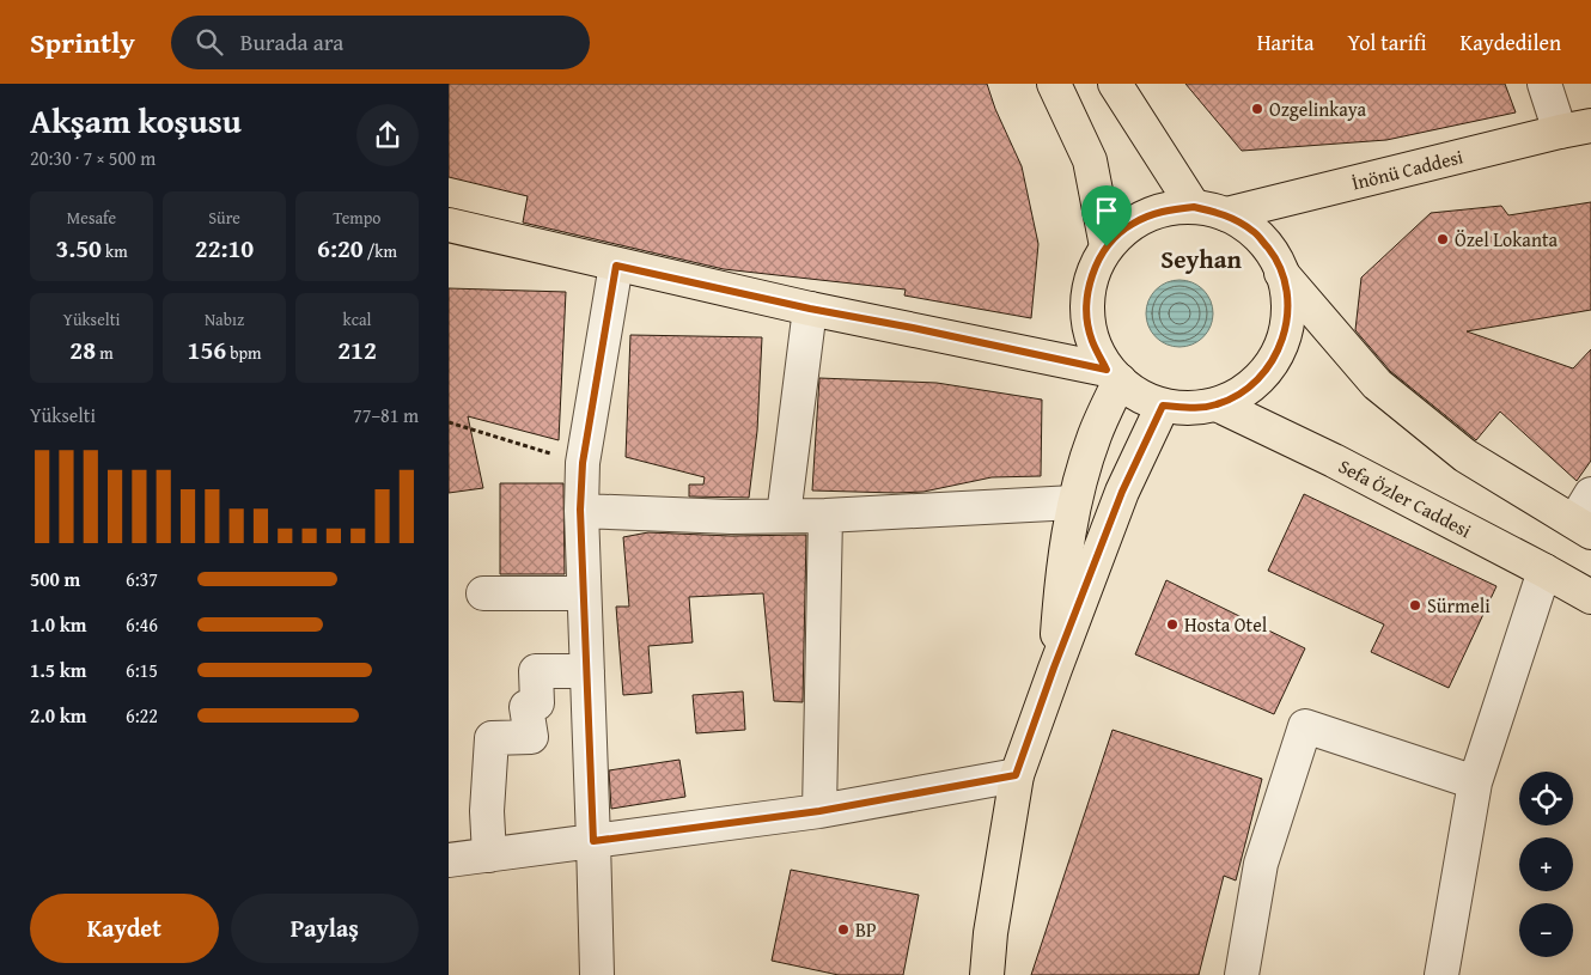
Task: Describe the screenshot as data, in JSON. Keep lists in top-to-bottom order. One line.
{"streets":{"main road":["İnönü Caddesi","Sefa Özler Caddesi"]},"crossings":[["İnönü Caddesi","Sefa Özler Caddesi"]],"districts":["Seyhan"],"places":["Ozgelinkaya","Özel Lokanta","Sürmeli","Hosta Otel","BP"],"page":{"header":"Sprintly","search":"Burada ara","nav":["Harita","Yol tarifi","Kaydedilen"],"heading":["Akşam koşusu","20:30 · 7 × 500 m"],"stats":[["Mesafe","3.50 km"],["Süre","22:10"],["Tempo","6:20 /km"],["Yükselti","28 m"],["Nabız","156 bpm"],["kcal","212"]],"chart":["Yükselti","77–81 m"],"list":[{"name":"500 m","note":"6:37"},{"name":"1.0 km","note":"6:46"},{"name":"1.5 km","note":"6:15"},{"name":"2.0 km","note":"6:22"}],"map_buttons":["+","−"],"buttons":["Kaydet","Paylaş"]}}
